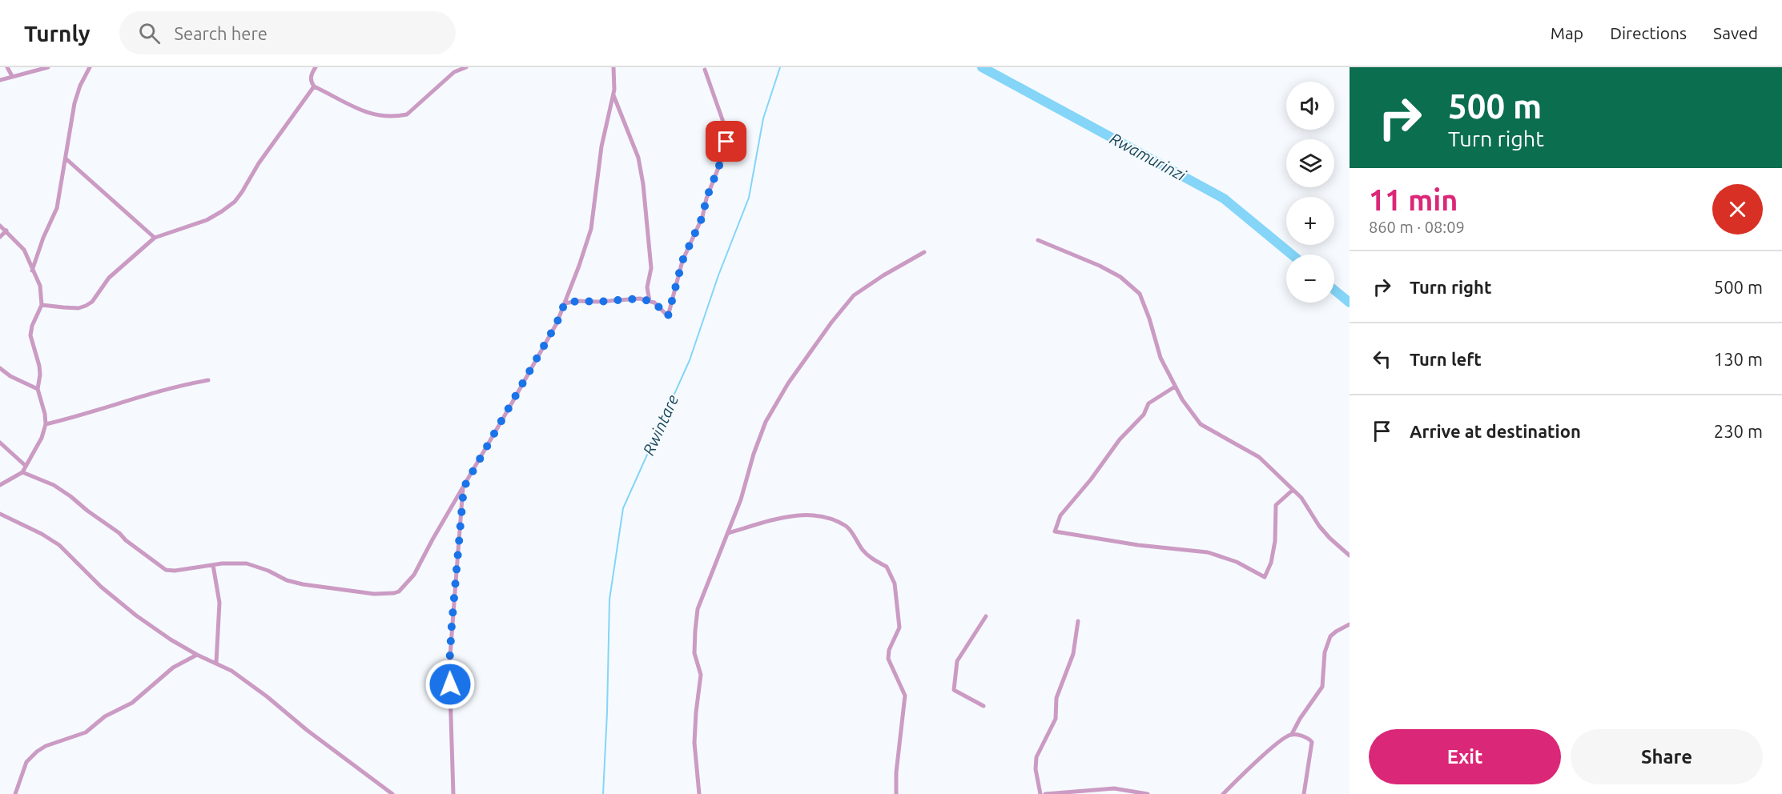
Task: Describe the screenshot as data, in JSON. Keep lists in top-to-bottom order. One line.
{"water":["Rwamurinzi","Rwintare"],"page":{"header":"Turnly","search":"Search here","nav":["Map","Directions","Saved"],"turn":["500 m","Turn right"],"map_buttons":["+","−"],"heading":["11 min","860 m · 08:09"],"list":[{"name":"Turn right","value":"500 m"},{"name":"Turn left","value":"130 m"},{"name":"Arrive at destination","value":"230 m"}],"buttons":["Exit","Share"]}}
